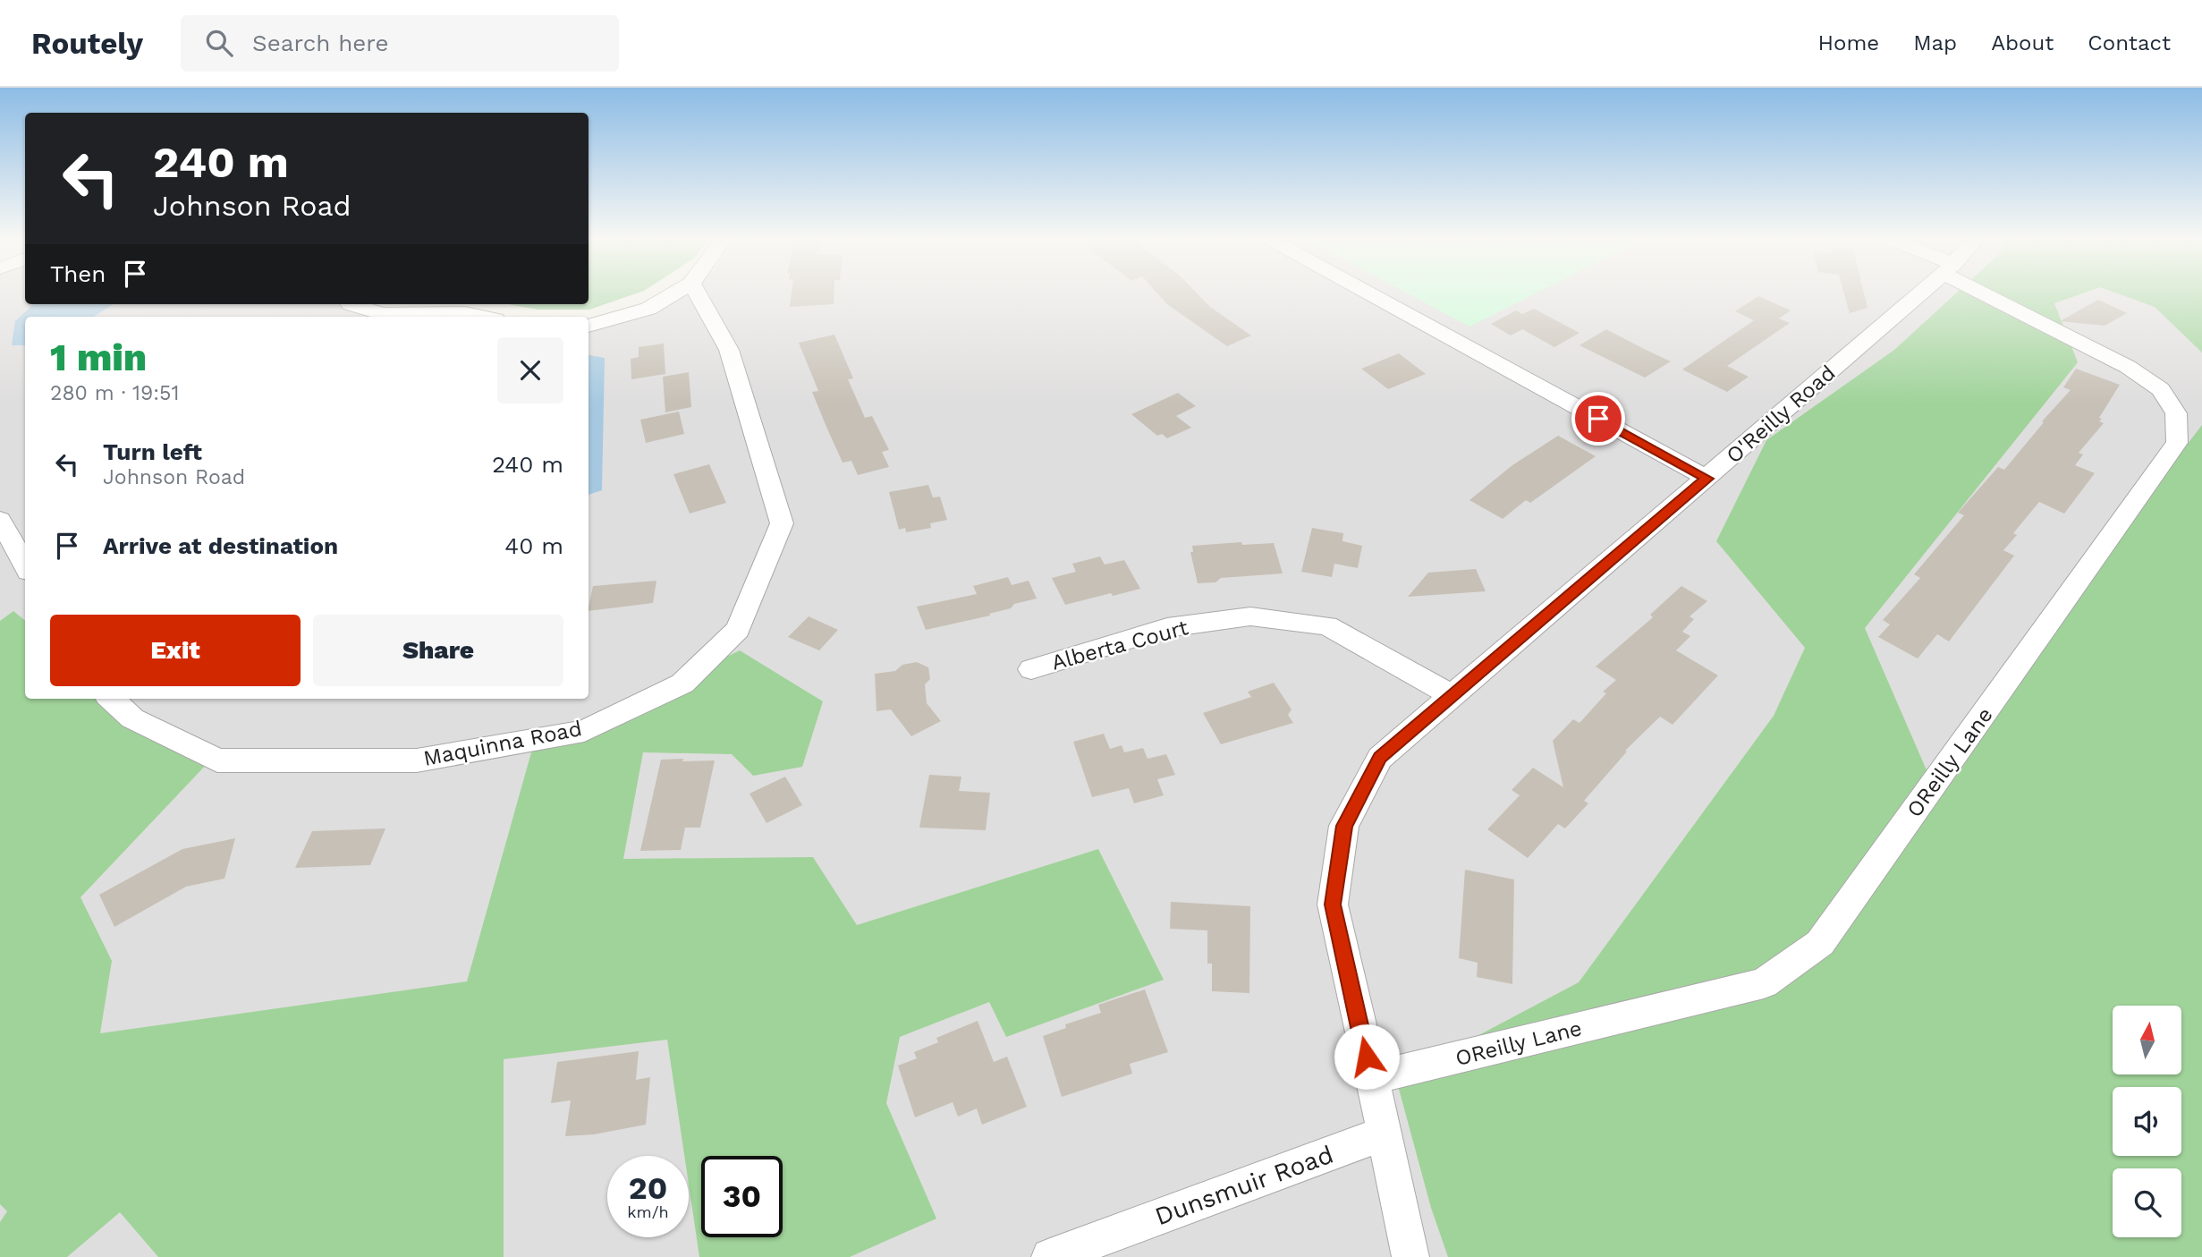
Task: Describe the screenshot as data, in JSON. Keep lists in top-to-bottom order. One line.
{"streets":{"street":["O'Reilly Road","Alberta Court","Maquinna Road","OReilly Lane","Dunsmuir Road"]},"crossings":[["O'Reilly Road","Alberta Court"],["O'Reilly Road","OReilly Lane"]],"north":"top","page":{"header":"Routely","search":"Search here","nav":["Home","Map","About","Contact"],"turn":["240 m","Johnson Road"],"then":"Then","heading":["1 min","280 m · 19:51"],"list":[{"name":"Turn left","note":"Johnson Road","value":"240 m"},{"name":"Arrive at destination","value":"40 m"}],"buttons":["Exit","Share"],"speed":"20 km/h","limit":"30"}}
